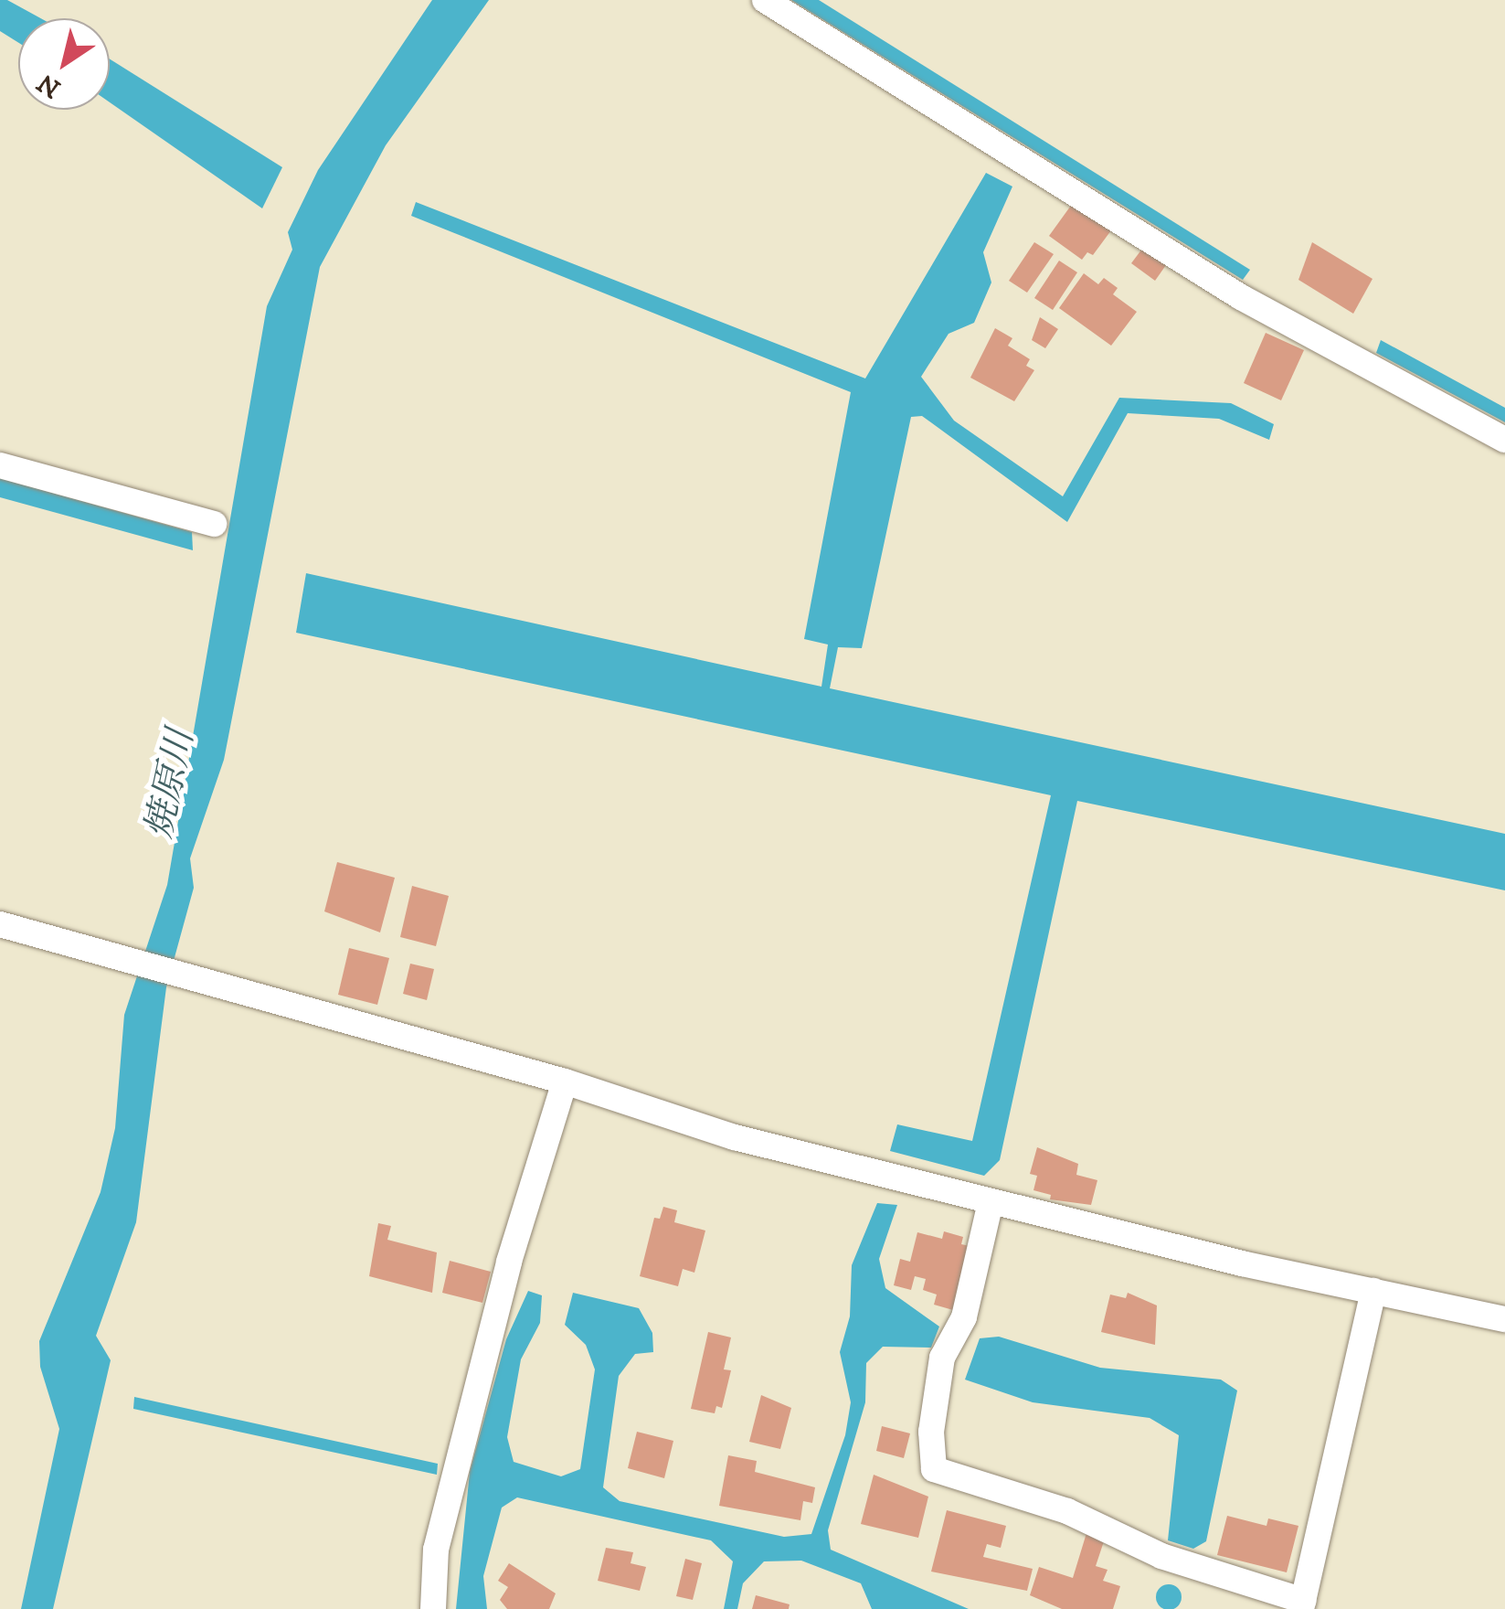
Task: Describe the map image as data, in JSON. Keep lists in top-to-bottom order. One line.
{"water":["焼原川"],"north":"bottom left"}
